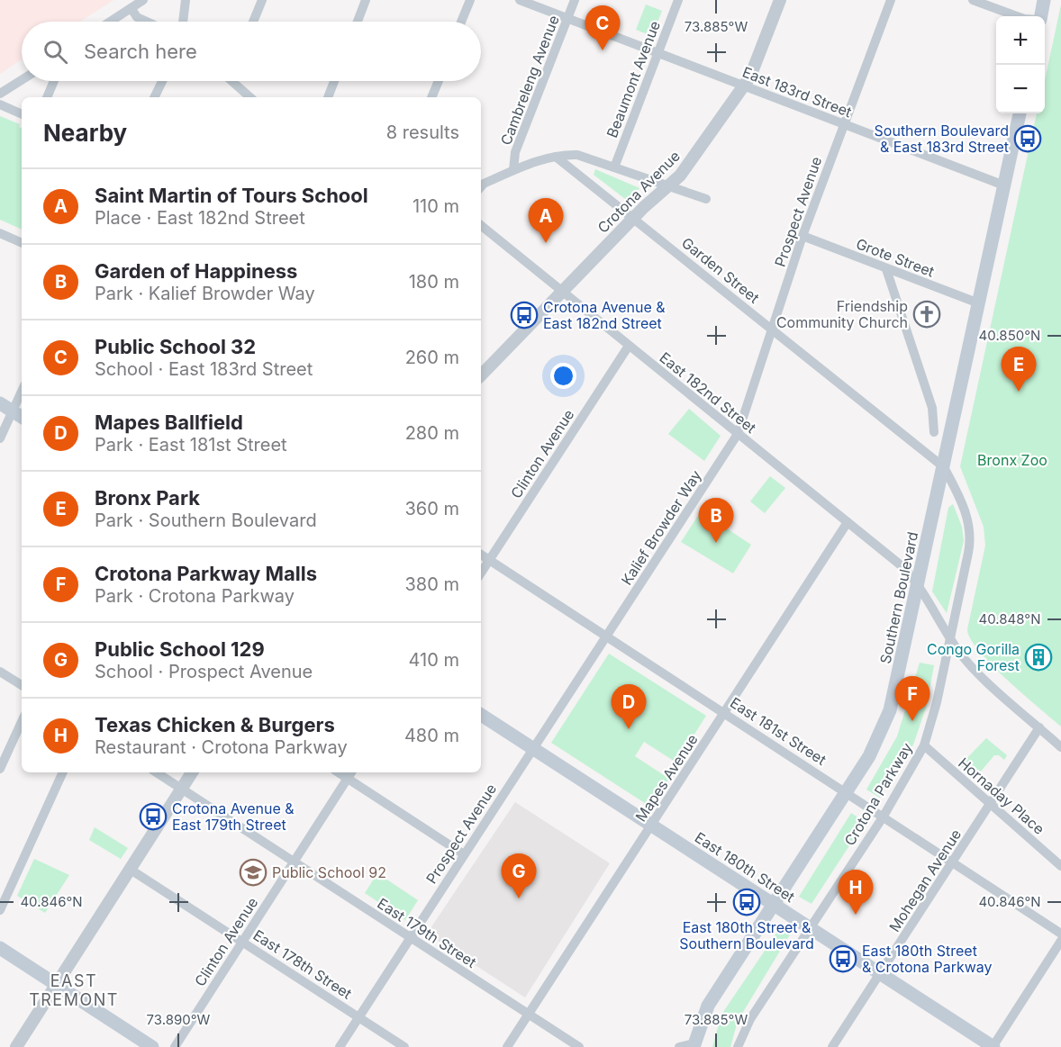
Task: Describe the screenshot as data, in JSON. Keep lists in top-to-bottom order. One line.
{"streets":{"main road":["Southern Boulevard","East 180th Street"],"street":["Beaumont Avenue","Cambreleng Avenue","East 183rd Street","Crotona Avenue","Prospect Avenue","Grote Street","Garden Street","East 182nd Street","Clinton Avenue","Kalief Browder Way","East 181st Street","Mapes Avenue","Crotona Parkway","Hornaday Place","Mohegan Avenue","East 179th Street","East 178th Street"]},"crossings":[["Beaumont Avenue","East 183rd Street"],["Cambreleng Avenue","East 183rd Street"],["East 183rd Street","Crotona Avenue"],["East 183rd Street","Prospect Avenue"],["East 183rd Street","Southern Boulevard"],["Crotona Avenue","Garden Street"],["Crotona Avenue","East 182nd Street"],["Prospect Avenue","Grote Street"],["Prospect Avenue","Garden Street"],["Prospect Avenue","East 182nd Street"],["Prospect Avenue","Kalief Browder Way"],["Prospect Avenue","East 181st Street"],["Prospect Avenue","East 180th Street"],["Prospect Avenue","East 179th Street"],["Prospect Avenue","East 178th Street"],["Grote Street","Southern Boulevard"],["Garden Street","Southern Boulevard"],["Garden Street","Crotona Parkway"],["East 182nd Street","Clinton Avenue"],["East 182nd Street","Kalief Browder Way"],["East 182nd Street","Southern Boulevard"],["East 182nd Street","Mapes Avenue"],["East 182nd Street","Crotona Parkway"],["East 182nd Street","Mohegan Avenue"],["Clinton Avenue","East 181st Street"],["Clinton Avenue","East 179th Street"],["Clinton Avenue","East 178th Street"],["Kalief Browder Way","East 181st Street"],["Southern Boulevard","East 181st Street"],["Southern Boulevard","Crotona Parkway"],["Southern Boulevard","East 180th Street"],["East 181st Street","Mapes Avenue"],["East 181st Street","Crotona Parkway"],["East 181st Street","Mohegan Avenue"],["Mapes Avenue","East 180th Street"],["Mapes Avenue","East 179th Street"],["Crotona Parkway","Hornaday Place"],["Crotona Parkway","East 180th Street"],["Hornaday Place","Mohegan Avenue"],["East 180th Street","Mohegan Avenue"]],"districts":["EAST TREMONT"],"parks":["Bronx Zoo"],"places":{"bus stop":["Southern Boulevard & East 183rd Street","Crotona Avenue & East 182nd Street","Crotona Avenue & East 179th Street","East 180th Street & Southern Boulevard","East 180th Street & Crotona Parkway"],"church":["Friendship Community Church"],"building":["Congo Gorilla Forest"],"school or university":["Public School 92"]},"page":{"pins":["C","A","E","B","F","D","G","H"],"map_buttons":["+","−"],"search":"Search here","heading":["Nearby","8 results"],"list":[{"mark":"A","name":"Saint Martin of Tours School","note":"Place · East 182nd Street","value":"110 m"},{"mark":"B","name":"Garden of Happiness","note":"Park · Kalief Browder Way","value":"180 m"},{"mark":"C","name":"Public School 32","note":"School · East 183rd Street","value":"260 m"},{"mark":"D","name":"Mapes Ballfield","note":"Park · East 181st Street","value":"280 m"},{"mark":"E","name":"Bronx Park","note":"Park · Southern Boulevard","value":"360 m"},{"mark":"F","name":"Crotona Parkway Malls","note":"Park · Crotona Parkway","value":"380 m"},{"mark":"G","name":"Public School 129","note":"School · Prospect Avenue","value":"410 m"},{"mark":"H","name":"Texas Chicken & Burgers","note":"Restaurant · Crotona Parkway","value":"480 m"}]},"coordinates":["73.885°W","40.850°N","40.848°N","40.846°N","73.890°W"]}
